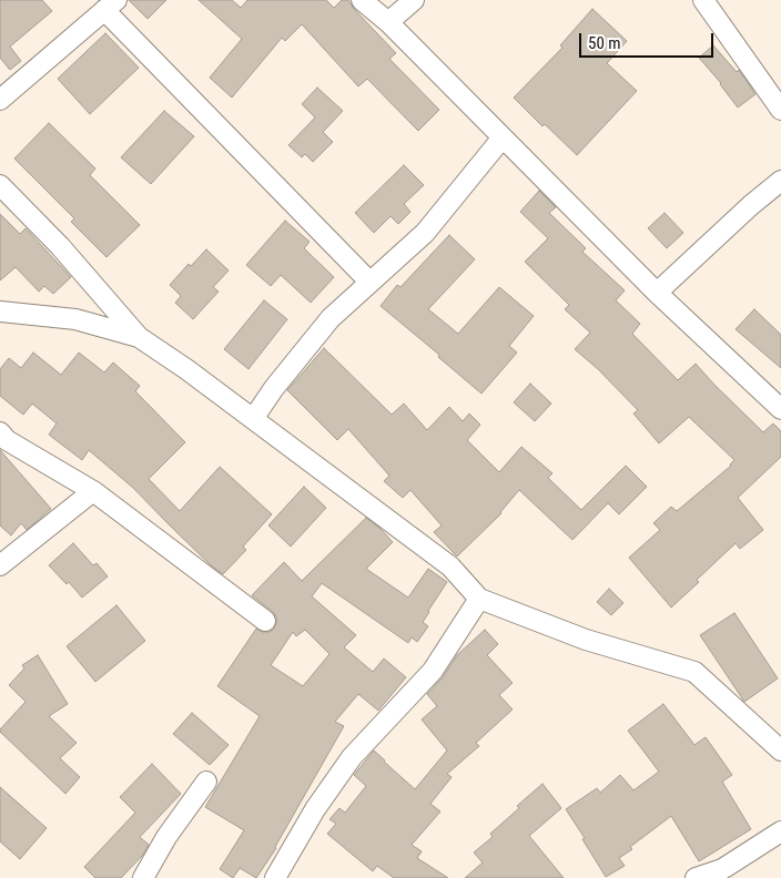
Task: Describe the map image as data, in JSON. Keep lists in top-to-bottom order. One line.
{"scale_bar":"50 m"}
